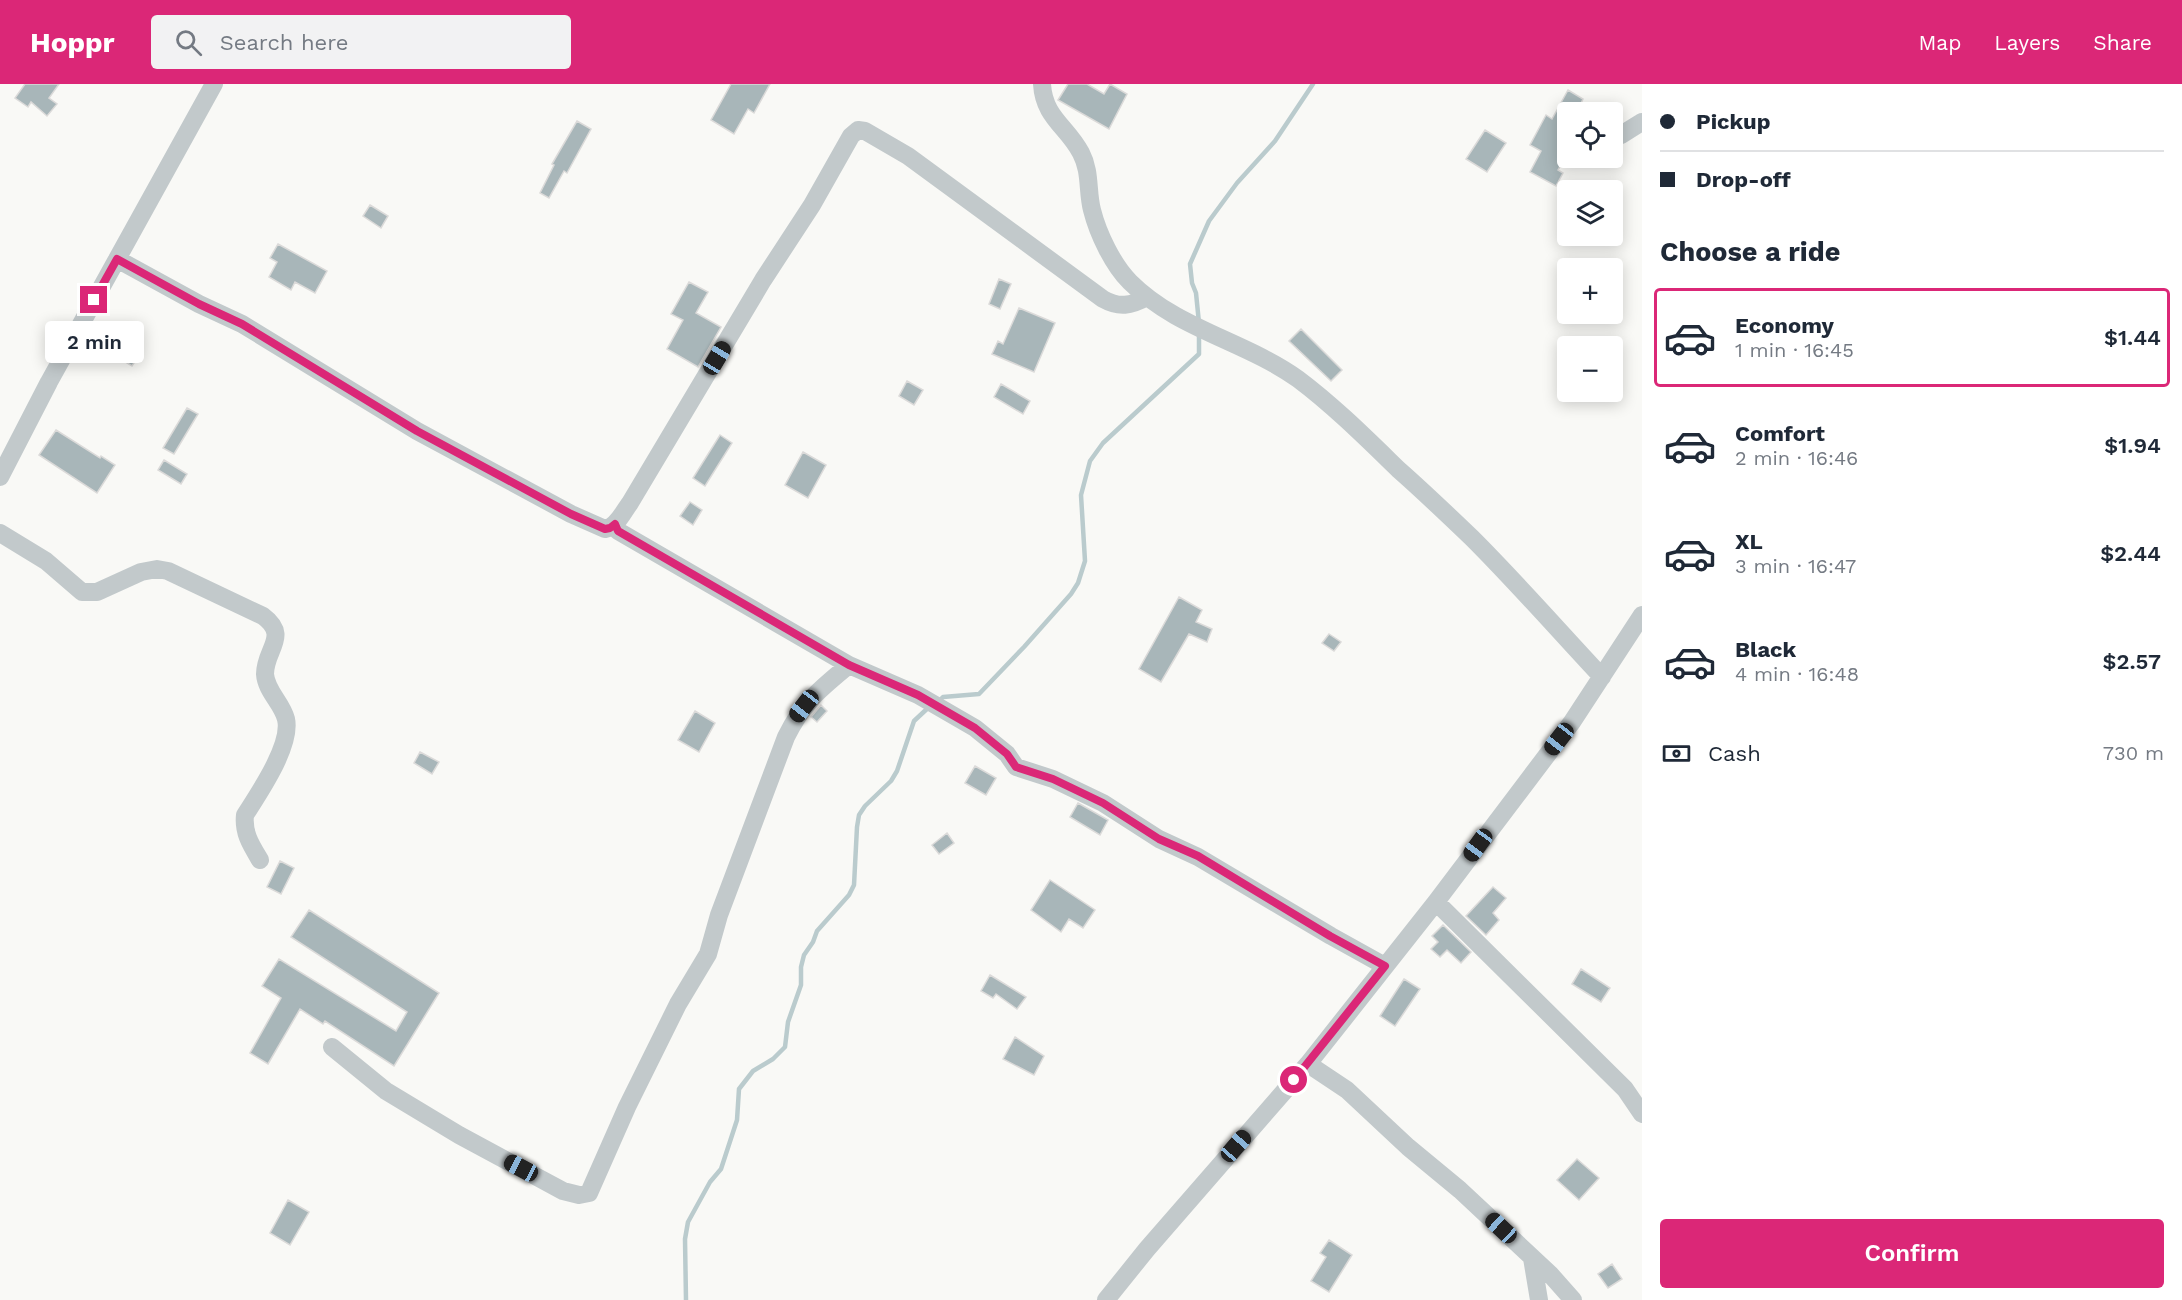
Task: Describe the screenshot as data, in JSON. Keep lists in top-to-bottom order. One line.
{"page":{"header":"Hoppr","search":"Search here","nav":["Map","Layers","Share"],"banner":["Pickup","Drop-off"],"map_buttons":["+","−"],"heading":"Choose a ride","list":[{"name":"Economy","note":"1 min · 16:45","value":"$1.44"},{"name":"Comfort","note":"2 min · 16:46","value":"$1.94"},{"name":"XL","note":"3 min · 16:47","value":"$2.44"},{"name":"Black","note":"4 min · 16:48","value":"$2.57"}],"bubble":"2 min","pay":["Cash","730 m"],"buttons":"Confirm"}}
